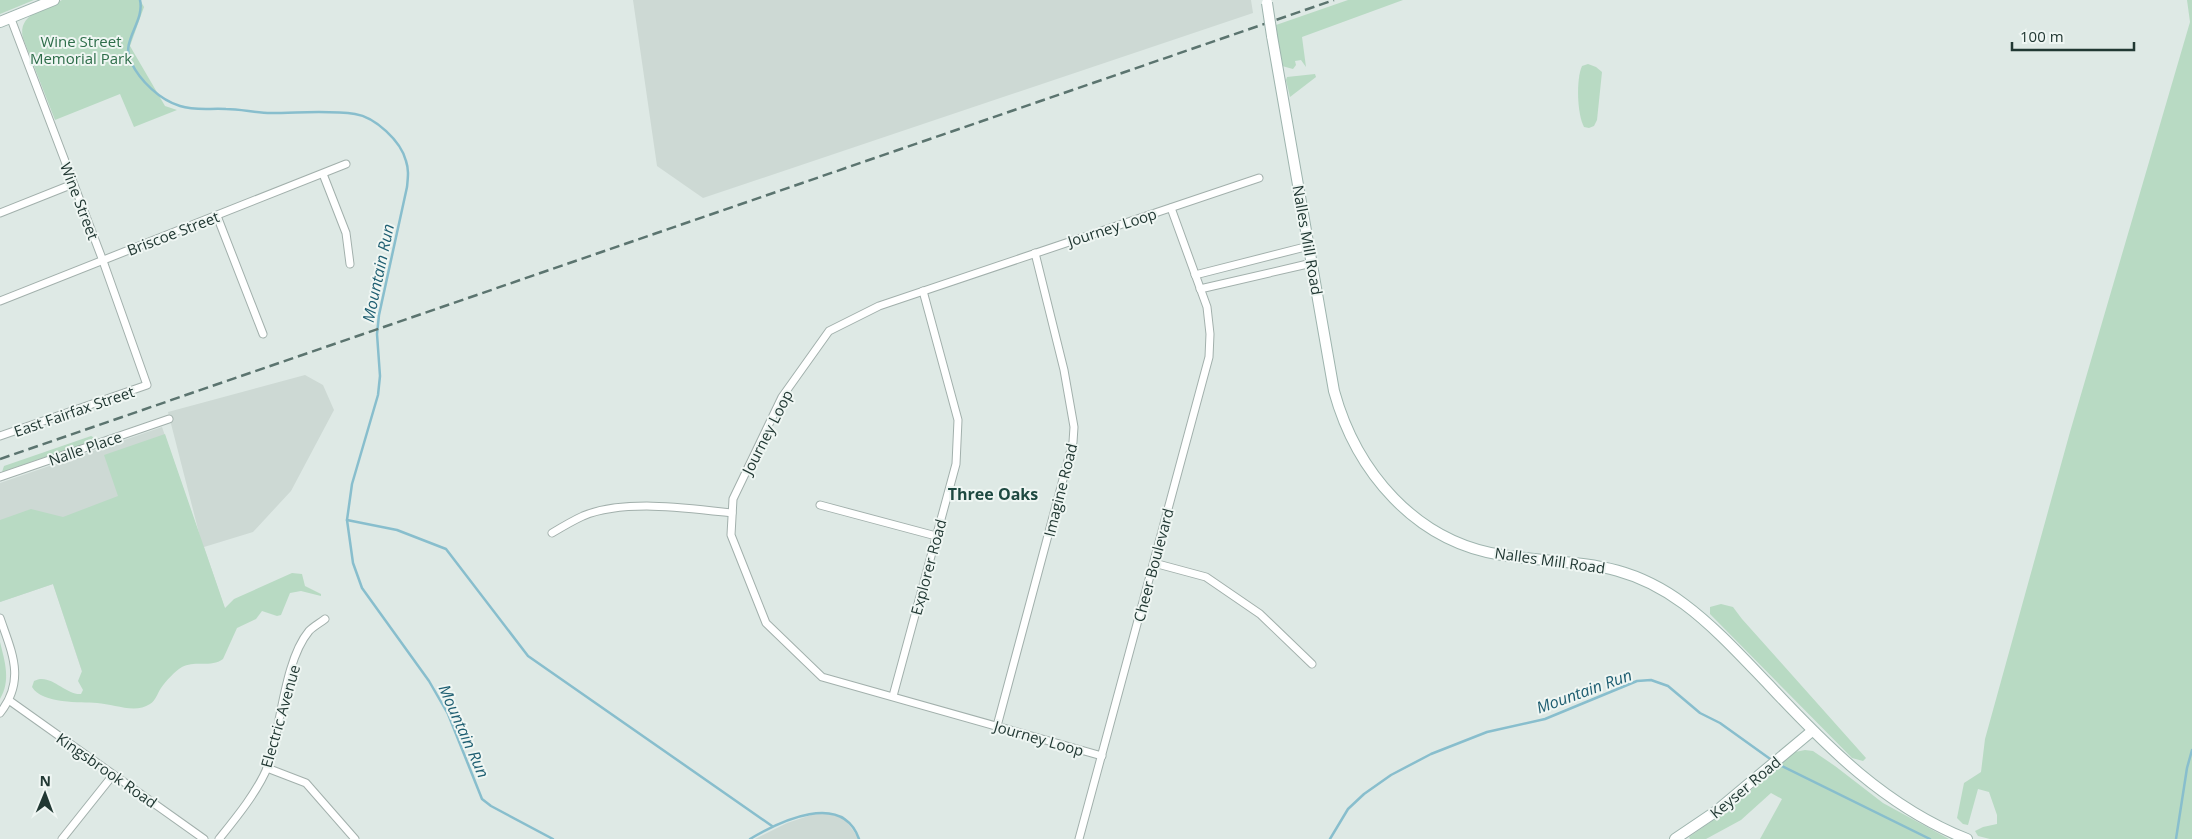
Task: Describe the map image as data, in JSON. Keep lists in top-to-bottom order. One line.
{"streets":{"street":["Wine Street","Journey Loop","Briscoe Street","Nalles Mill Road","East Fairfax Street","Nalle Place","Imagine Road","Cheer Boulevard","Explorer Road","Electric Avenue","Kingsbrook Road","Keyser Road"]},"crossings":[["Wine Street","Briscoe Street"],["Wine Street","East Fairfax Street"],["Journey Loop","Imagine Road"],["Journey Loop","Cheer Boulevard"],["Journey Loop","Explorer Road"],["Nalles Mill Road","Keyser Road"]],"districts":["Three Oaks"],"water":["Mountain Run"],"parks":["Wine Street Memorial Park"],"scale_bar":"100 m","north":"top"}
